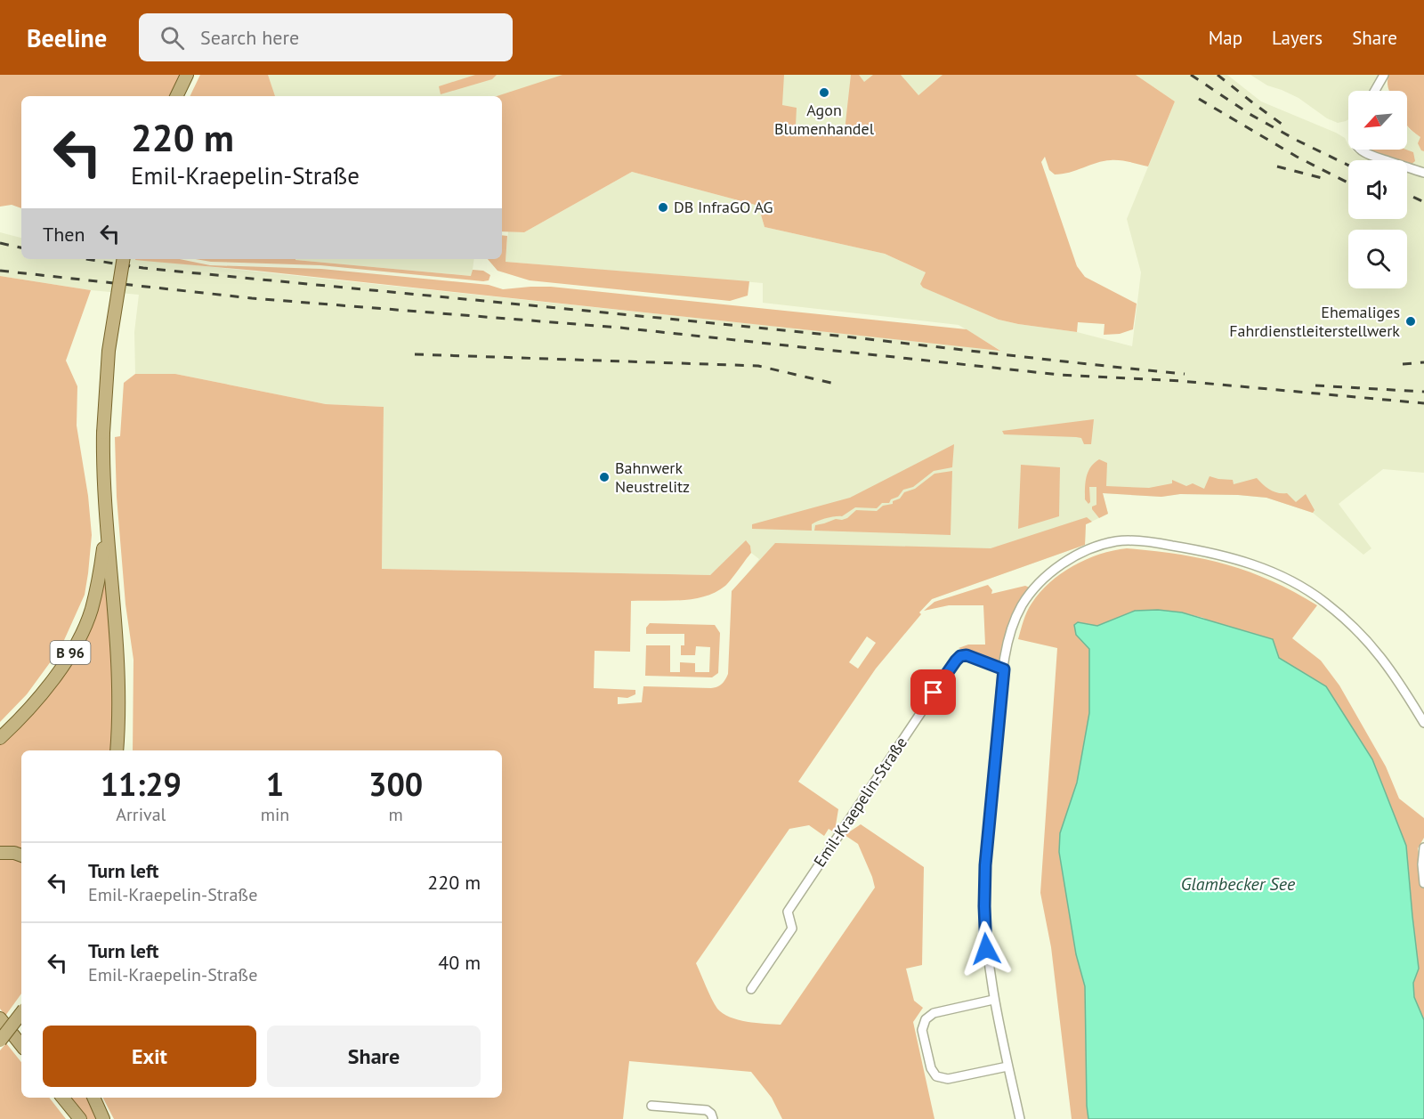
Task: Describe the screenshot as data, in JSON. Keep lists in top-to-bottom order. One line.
{"streets":{"main road":["B 96"],"street":["Emil-Kraepelin-Straße"]},"water":["Glambecker See"],"places":["Agon Blumenhandel","DB InfraGO AG","Ehemaliges Fahrdienstleiterstellwerk","Bahnwerk Neustrelitz"],"north":"bottom left","page":{"header":"Beeline","search":"Search here","nav":["Map","Layers","Share"],"turn":["220 m","Emil-Kraepelin-Straße"],"then":"Then","eta":["11:29","Arrival","1","min","300","m"],"list":[{"name":"Turn left","note":"Emil-Kraepelin-Straße","value":"220 m"},{"name":"Turn left","note":"Emil-Kraepelin-Straße","value":"40 m"}],"buttons":["Exit","Share"]}}
